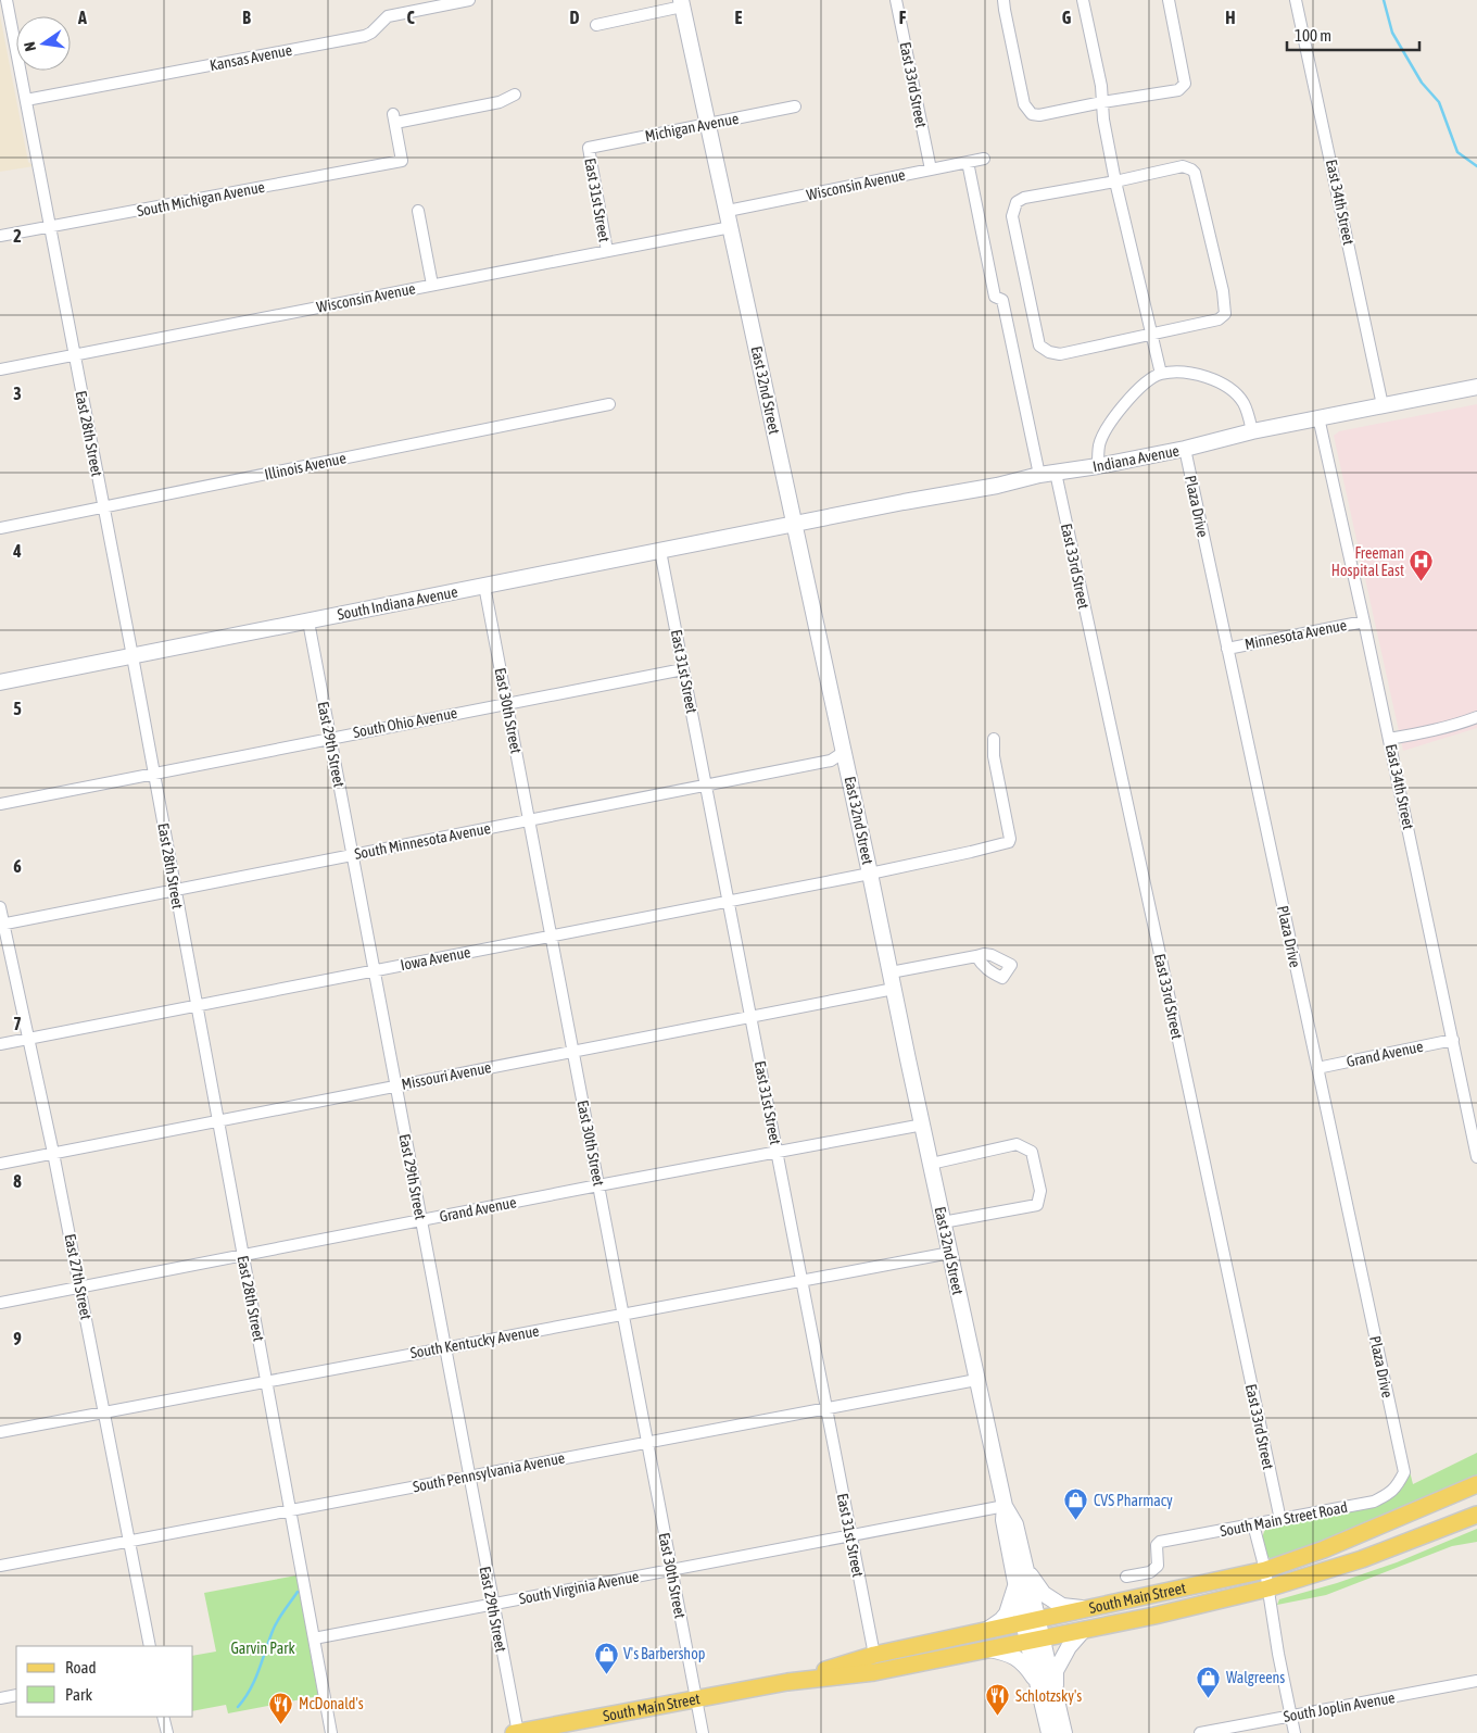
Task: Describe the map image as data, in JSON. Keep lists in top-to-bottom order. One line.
{"streets":{"main road":["East 32nd Street","Indiana Avenue","South Indiana Avenue","South Main Street"],"street":["Kansas Avenue","East 33rd Street","Michigan Avenue","Wisconsin Avenue","South Michigan Avenue","East 31st Street","East 34th Street","East 28th Street","Illinois Avenue","Plaza Drive","Minnesota Avenue","East 30th Street","South Ohio Avenue","East 29th Street","South Minnesota Avenue","Iowa Avenue","Grand Avenue","Missouri Avenue","East 27th Street","South Kentucky Avenue","South Pennsylvania Avenue","South Main Street Road","South Virginia Avenue","South Joplin Avenue"]},"crossings":[["Kansas Avenue","East 28th Street"],["East 33rd Street","Wisconsin Avenue"],["East 33rd Street","Indiana Avenue"],["East 33rd Street","South Main Street Road"],["Michigan Avenue","East 31st Street"],["Michigan Avenue","East 32nd Street"],["Wisconsin Avenue","East 31st Street"],["Wisconsin Avenue","East 32nd Street"],["Wisconsin Avenue","East 28th Street"],["South Michigan Avenue","East 28th Street"],["East 31st Street","South Indiana Avenue"],["East 31st Street","South Ohio Avenue"],["East 31st Street","South Minnesota Avenue"],["East 31st Street","Iowa Avenue"],["East 31st Street","Grand Avenue"],["East 31st Street","Missouri Avenue"],["East 31st Street","South Kentucky Avenue"],["East 31st Street","South Pennsylvania Avenue"],["East 31st Street","South Virginia Avenue"],["East 31st Street","South Main Street"],["East 34th Street","Indiana Avenue"],["East 34th Street","Minnesota Avenue"],["East 34th Street","Grand Avenue"],["East 32nd Street","Indiana Avenue"],["East 32nd Street","South Indiana Avenue"],["East 32nd Street","South Minnesota Avenue"],["East 32nd Street","Iowa Avenue"],["East 32nd Street","Grand Avenue"],["East 32nd Street","Missouri Avenue"],["East 32nd Street","South Kentucky Avenue"],["East 32nd Street","South Pennsylvania Avenue"],["East 32nd Street","South Virginia Avenue"],["East 32nd Street","South Main Street"],["East 28th Street","Illinois Avenue"],["East 28th Street","South Indiana Avenue"],["East 28th Street","South Ohio Avenue"],["East 28th Street","South Minnesota Avenue"],["East 28th Street","Iowa Avenue"],["East 28th Street","Grand Avenue"],["East 28th Street","Missouri Avenue"],["East 28th Street","South Kentucky Avenue"],["East 28th Street","South Pennsylvania Avenue"],["East 28th Street","South Virginia Avenue"],["Indiana Avenue","Plaza Drive"],["Indiana Avenue","South Indiana Avenue"],["Plaza Drive","Minnesota Avenue"],["Plaza Drive","Grand Avenue"],["Plaza Drive","South Main Street Road"],["South Indiana Avenue","East 30th Street"],["South Indiana Avenue","East 29th Street"],["East 30th Street","South Ohio Avenue"],["East 30th Street","South Minnesota Avenue"],["East 30th Street","Iowa Avenue"],["East 30th Street","Grand Avenue"],["East 30th Street","Missouri Avenue"],["East 30th Street","South Kentucky Avenue"],["East 30th Street","South Pennsylvania Avenue"],["East 30th Street","South Virginia Avenue"],["East 30th Street","South Main Street"],["South Ohio Avenue","East 29th Street"],["East 29th Street","South Minnesota Avenue"],["East 29th Street","Iowa Avenue"],["East 29th Street","Grand Avenue"],["East 29th Street","Missouri Avenue"],["East 29th Street","South Kentucky Avenue"],["East 29th Street","South Pennsylvania Avenue"],["East 29th Street","South Virginia Avenue"],["East 29th Street","South Main Street"],["South Minnesota Avenue","East 27th Street"],["Iowa Avenue","East 27th Street"],["Grand Avenue","East 27th Street"],["Missouri Avenue","East 27th Street"],["East 27th Street","South Kentucky Avenue"],["East 27th Street","South Pennsylvania Avenue"]],"parks":["Garvin Park"],"places":{"hospital":["Freeman Hospital East"],"shop":["CVS Pharmacy","V's Barbershop","Walgreens"],"restaurant":["Schlotzsky's","McDonald's"]},"legend":["Road","Park"],"scale_bar":"100 m","north":"left","grid":{"columns":["A","B","C","D","E","F","G","H"],"rows":["2","3","4","5","6","7","8","9"]}}
